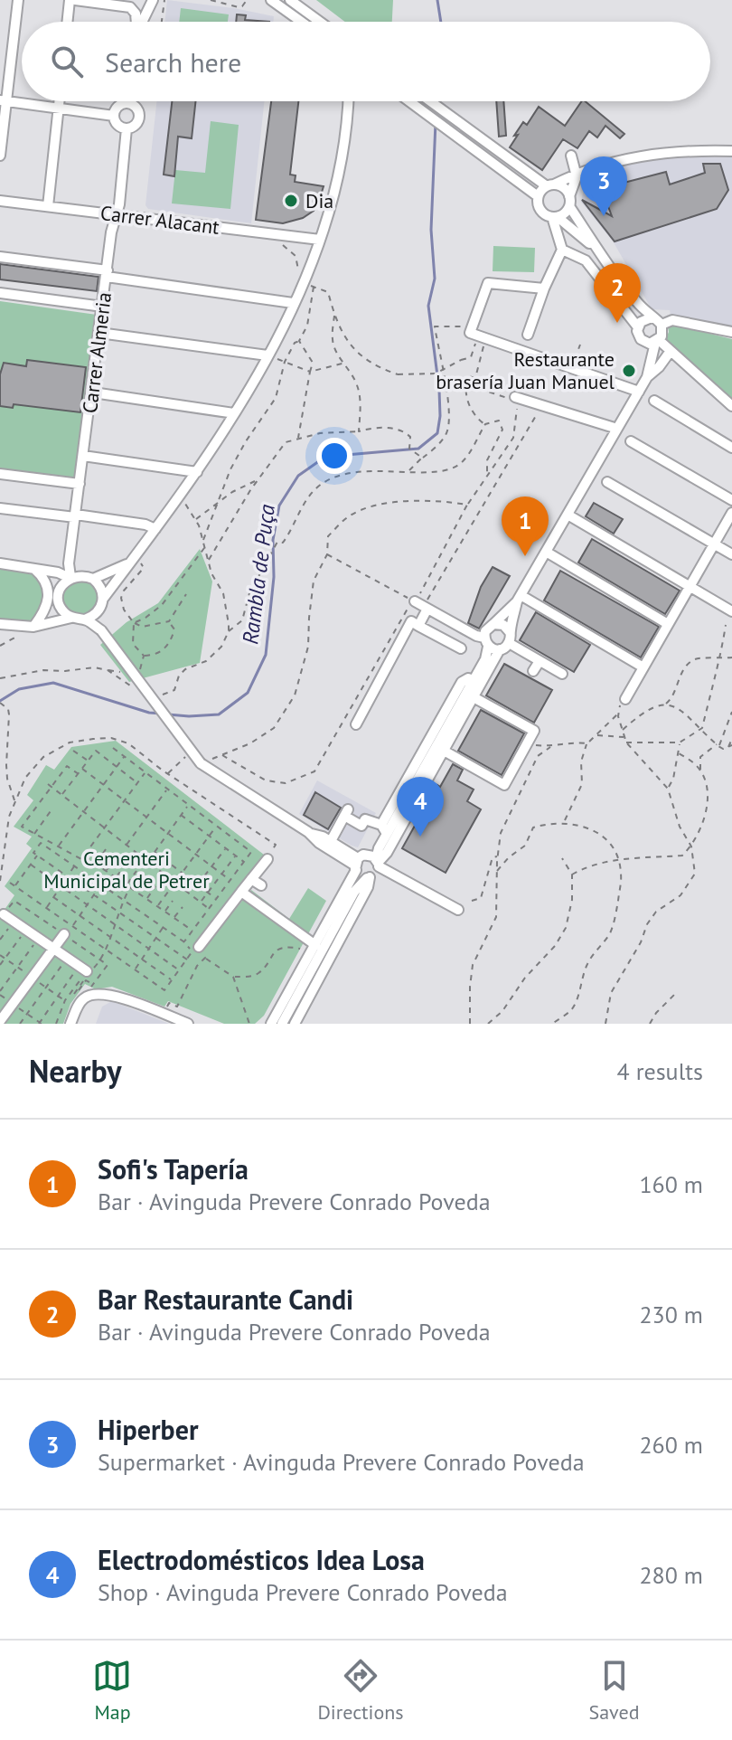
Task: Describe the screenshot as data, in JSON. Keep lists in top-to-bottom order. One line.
{"streets":{"street":["Carrer Alacant","Carrer Almeria"]},"crossings":[["Carrer Alacant","Carrer Almeria"]],"water":["Rambla de Puça"],"parks":["Cementeri Municipal de Petrer"],"places":["Dia","Restaurante brasería Juan Manuel"],"page":{"search":"Search here","pins":["3","2","1","4"],"heading":["Nearby","4 results"],"list":[{"mark":"1","name":"Sofi's Tapería","note":"Bar · Avinguda Prevere Conrado Poveda","value":"160 m"},{"mark":"2","name":"Bar Restaurante Candi","note":"Bar · Avinguda Prevere Conrado Poveda","value":"230 m"},{"mark":"3","name":"Hiperber","note":"Supermarket · Avinguda Prevere Conrado Poveda","value":"260 m"},{"mark":"4","name":"Electrodomésticos Idea Losa","note":"Shop · Avinguda Prevere Conrado Poveda","value":"280 m"}],"nav":["Map","Directions","Saved"]}}
